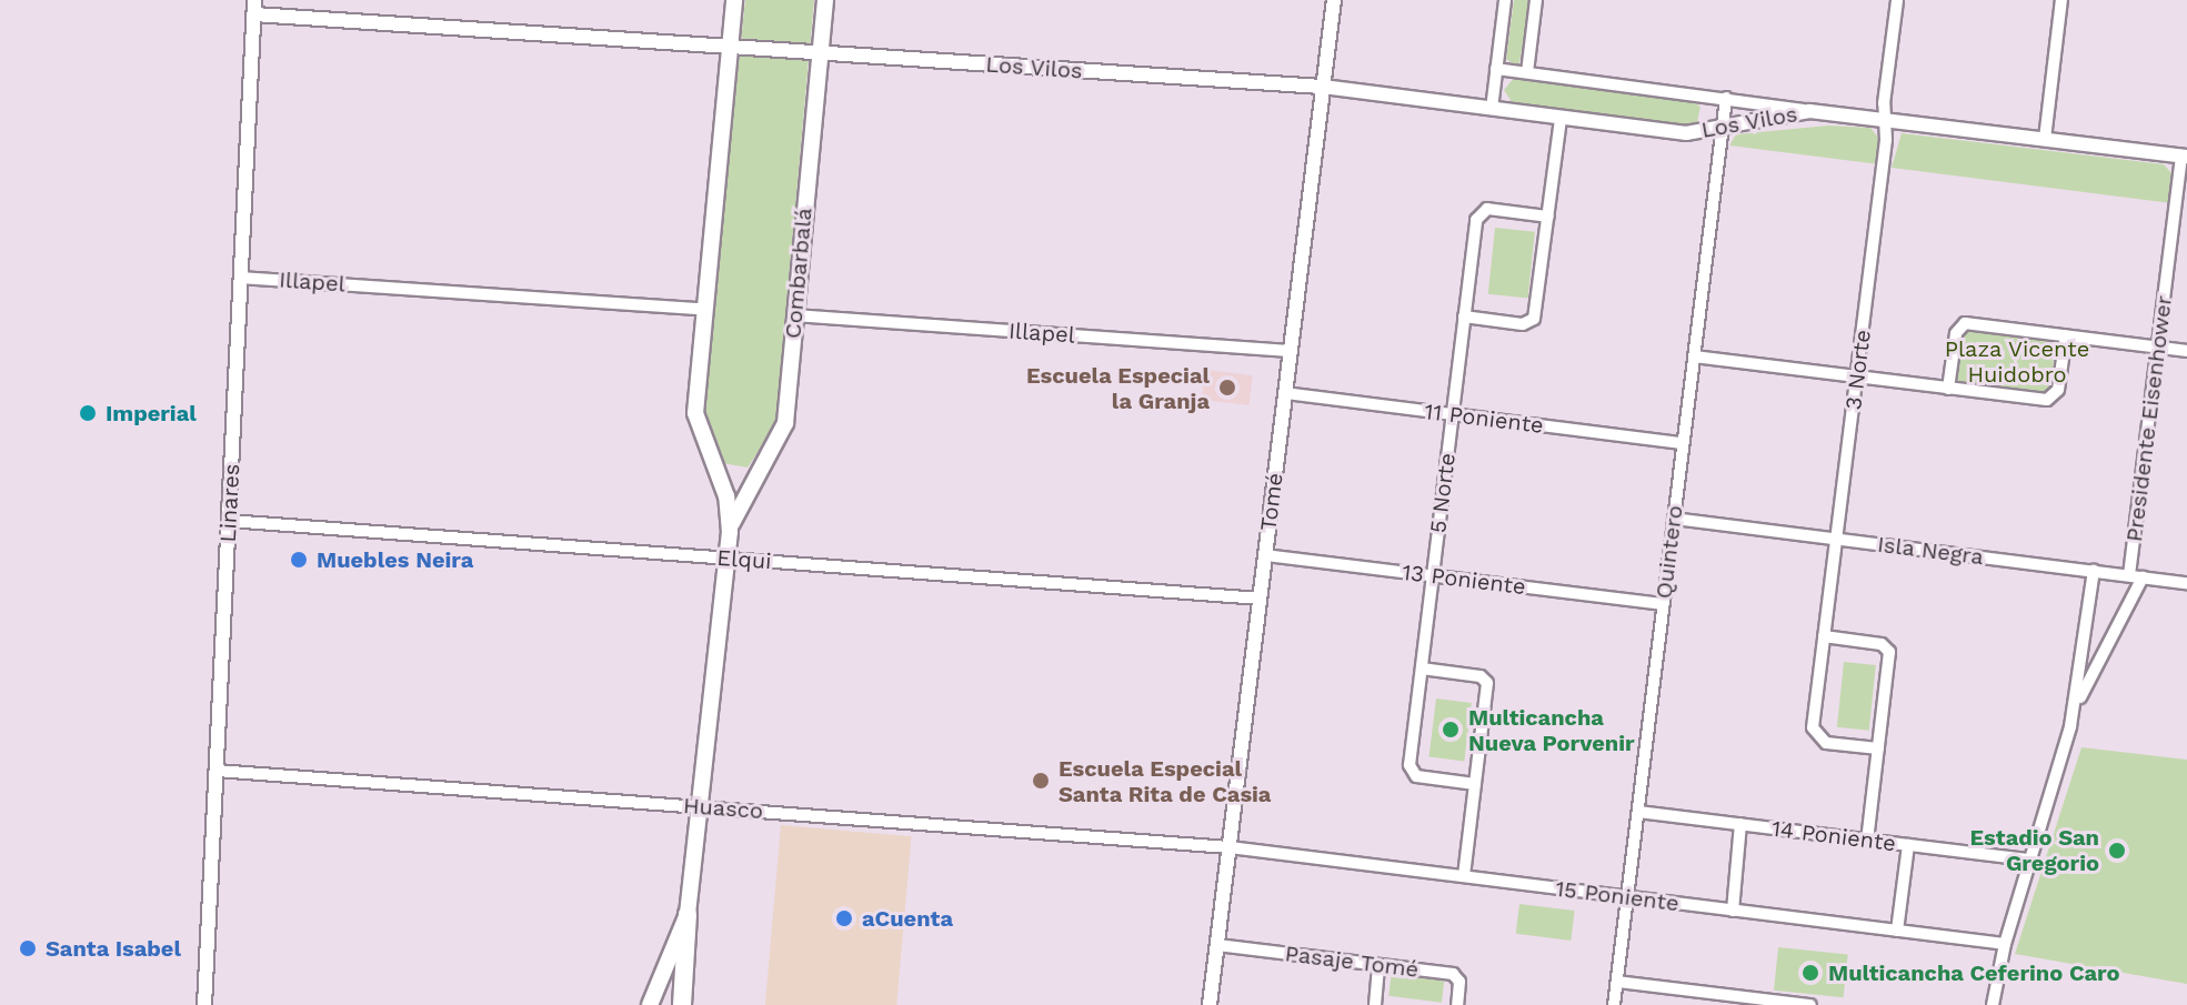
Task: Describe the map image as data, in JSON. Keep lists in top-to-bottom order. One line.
{"streets":{"main road":["Combarbalá"],"street":["Los Vilos","Illapel","3 Norte","11 Poniente","Presidente Eisenhower","5 Norte","Tomé","Linares","Isla Negra","Quintero","Elqui","13 Poniente","Huasco","14 Poniente","15 Poniente","Pasaje Tomé"]},"crossings":[["Los Vilos","Combarbalá"],["Los Vilos","3 Norte"],["Los Vilos","Presidente Eisenhower"],["Los Vilos","Tomé"],["Los Vilos","Linares"],["Los Vilos","Quintero"],["Combarbalá","Illapel"],["Combarbalá","Elqui"],["Combarbalá","Huasco"],["Illapel","Tomé"],["Illapel","Linares"],["3 Norte","Isla Negra"],["11 Poniente","5 Norte"],["11 Poniente","Tomé"],["11 Poniente","Quintero"],["Presidente Eisenhower","Isla Negra"],["Presidente Eisenhower","14 Poniente"],["Presidente Eisenhower","15 Poniente"],["5 Norte","13 Poniente"],["Tomé","Elqui"],["Tomé","13 Poniente"],["Tomé","Huasco"],["Tomé","15 Poniente"],["Tomé","Pasaje Tomé"],["Linares","Elqui"],["Linares","Huasco"],["Isla Negra","Quintero"],["Quintero","13 Poniente"],["Quintero","14 Poniente"],["Quintero","15 Poniente"],["Huasco","15 Poniente"]],"parks":["Plaza Vicente Huidobro"],"places":["Escuela Especial la Granja","Imperial","Muebles Neira","Multicancha Nueva Porvenir","Escuela Especial Santa Rita de Casia","Estadio San Gregorio","aCuenta","Santa Isabel","Multicancha Ceferino Caro"]}
